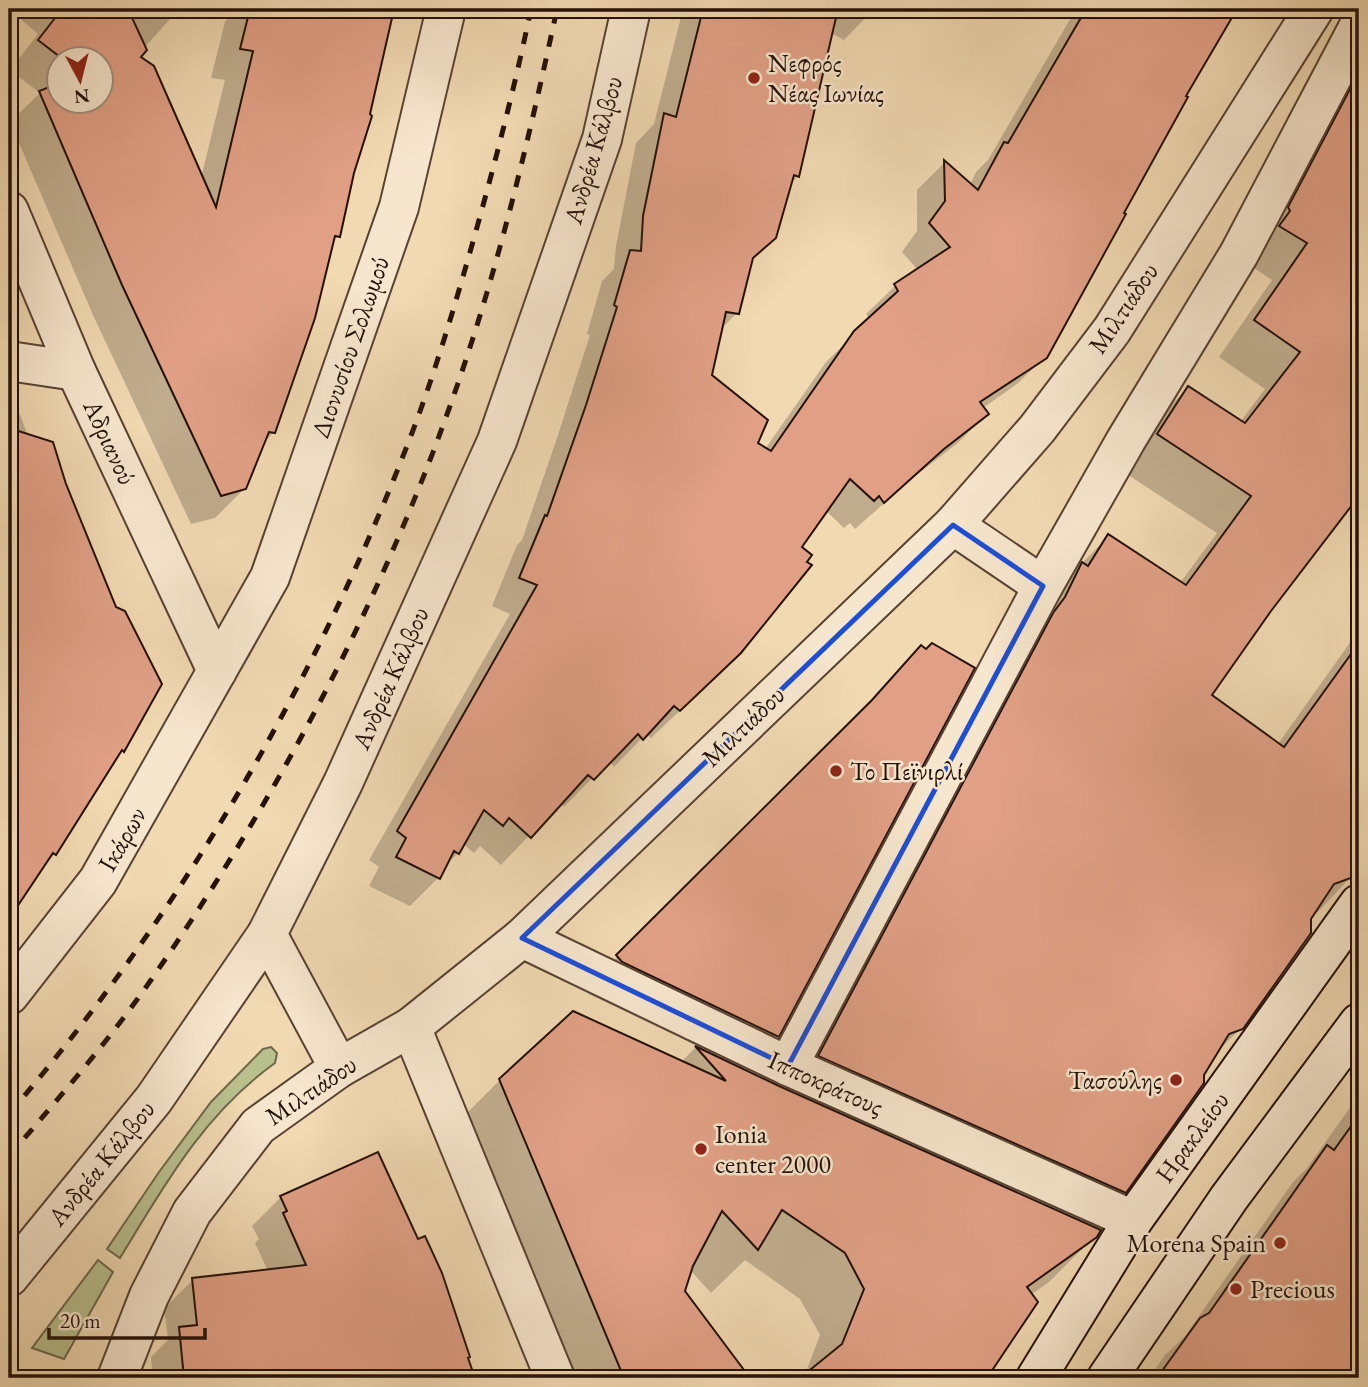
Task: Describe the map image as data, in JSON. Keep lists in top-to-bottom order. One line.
{"streets":{"street":["Ανδρέα Κάλβου","Μιλτιάδου","Διονυσίου Σολωμού","Αδριανού","Ικάρων","Ιπποκράτους","Ηρακλείου"]},"crossings":[["Μιλτιάδου","Ιπποκράτους"],["Διονυσίου Σολωμού","Αδριανού"],["Διονυσίου Σολωμού","Ικάρων"],["Αδριανού","Ικάρων"],["Ιπποκράτους","Ηρακλείου"]],"places":["Νεφρός Νέας Ιωνίας","Το Πεϊνιρλί","Τασούλης","Ionia center 2000","Morena Spain","Precious"],"scale_bar":"20 m","north":"bottom"}
